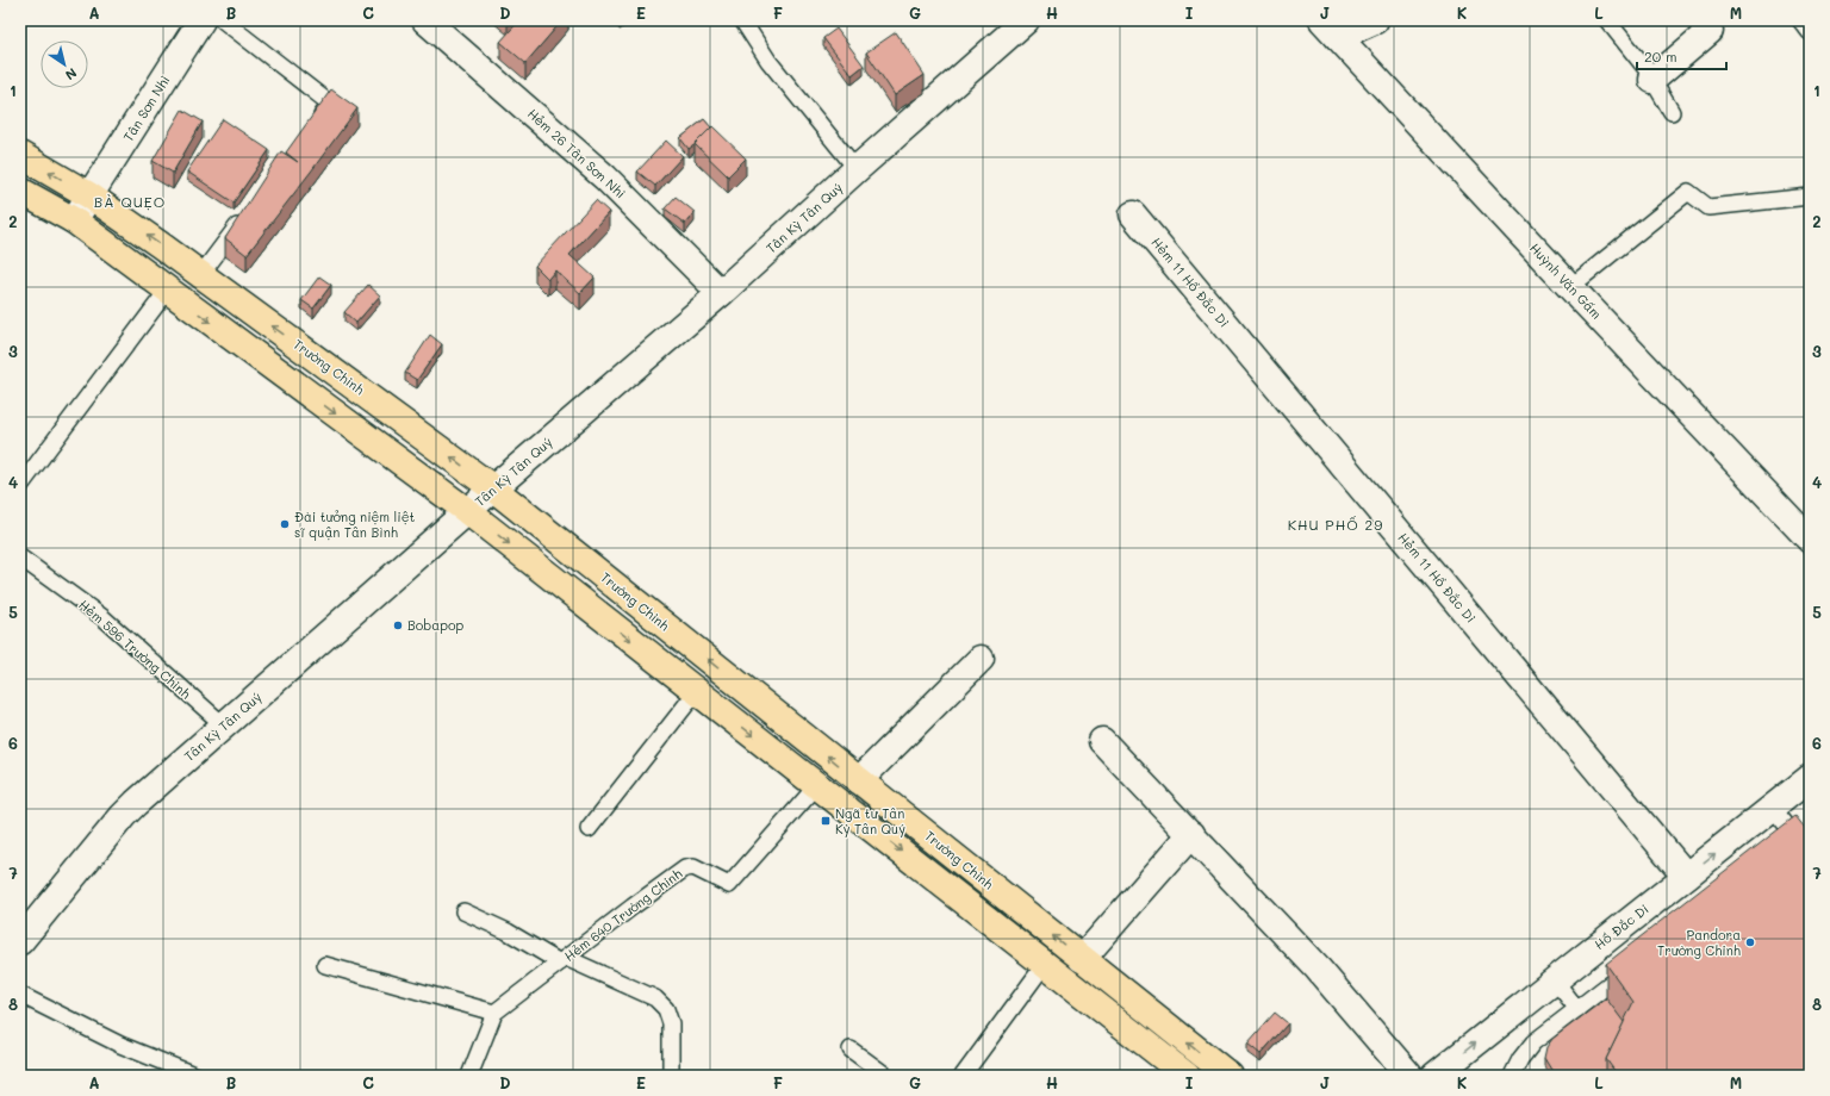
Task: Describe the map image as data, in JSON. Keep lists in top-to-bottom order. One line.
{"streets":{"main road":["Trường Chinh"],"street":["Tân Sơn Nhì","Hẻm 26 Tân Sơn Nhì","Tân Kỳ Tân Quý","Huỳnh Văn Gấm","Hẻm 11 Hồ Đắc Di","Hồ Đắc Di"],"lane":["Hẻm 596 Trường Chinh","Hẻm 640 Trường Chinh"]},"crossings":[["Tân Sơn Nhì","Trường Chinh"],["Hẻm 26 Tân Sơn Nhì","Tân Kỳ Tân Quý"],["Tân Kỳ Tân Quý","Trường Chinh"],["Tân Kỳ Tân Quý","Hẻm 596 Trường Chinh"],["Hẻm 11 Hồ Đắc Di","Hồ Đắc Di"]],"one_way":["Hồ Đắc Di"],"districts":["BÀ QUẸO","KHU PHỐ 29"],"places":{"other":["Đài tưởng niệm liệt sĩ quận Tân Bình","Bobapop","Pandora Trường Chinh"],"transit":["Ngã tư Tân Kỳ Tân Quý"]},"scale_bar":"20 m","north":"bottom right","grid":{"columns":["A","B","C","D","E","F","G","H","I","J","K","L","M"],"rows":["1","2","3","4","5","6","7","8"]}}
